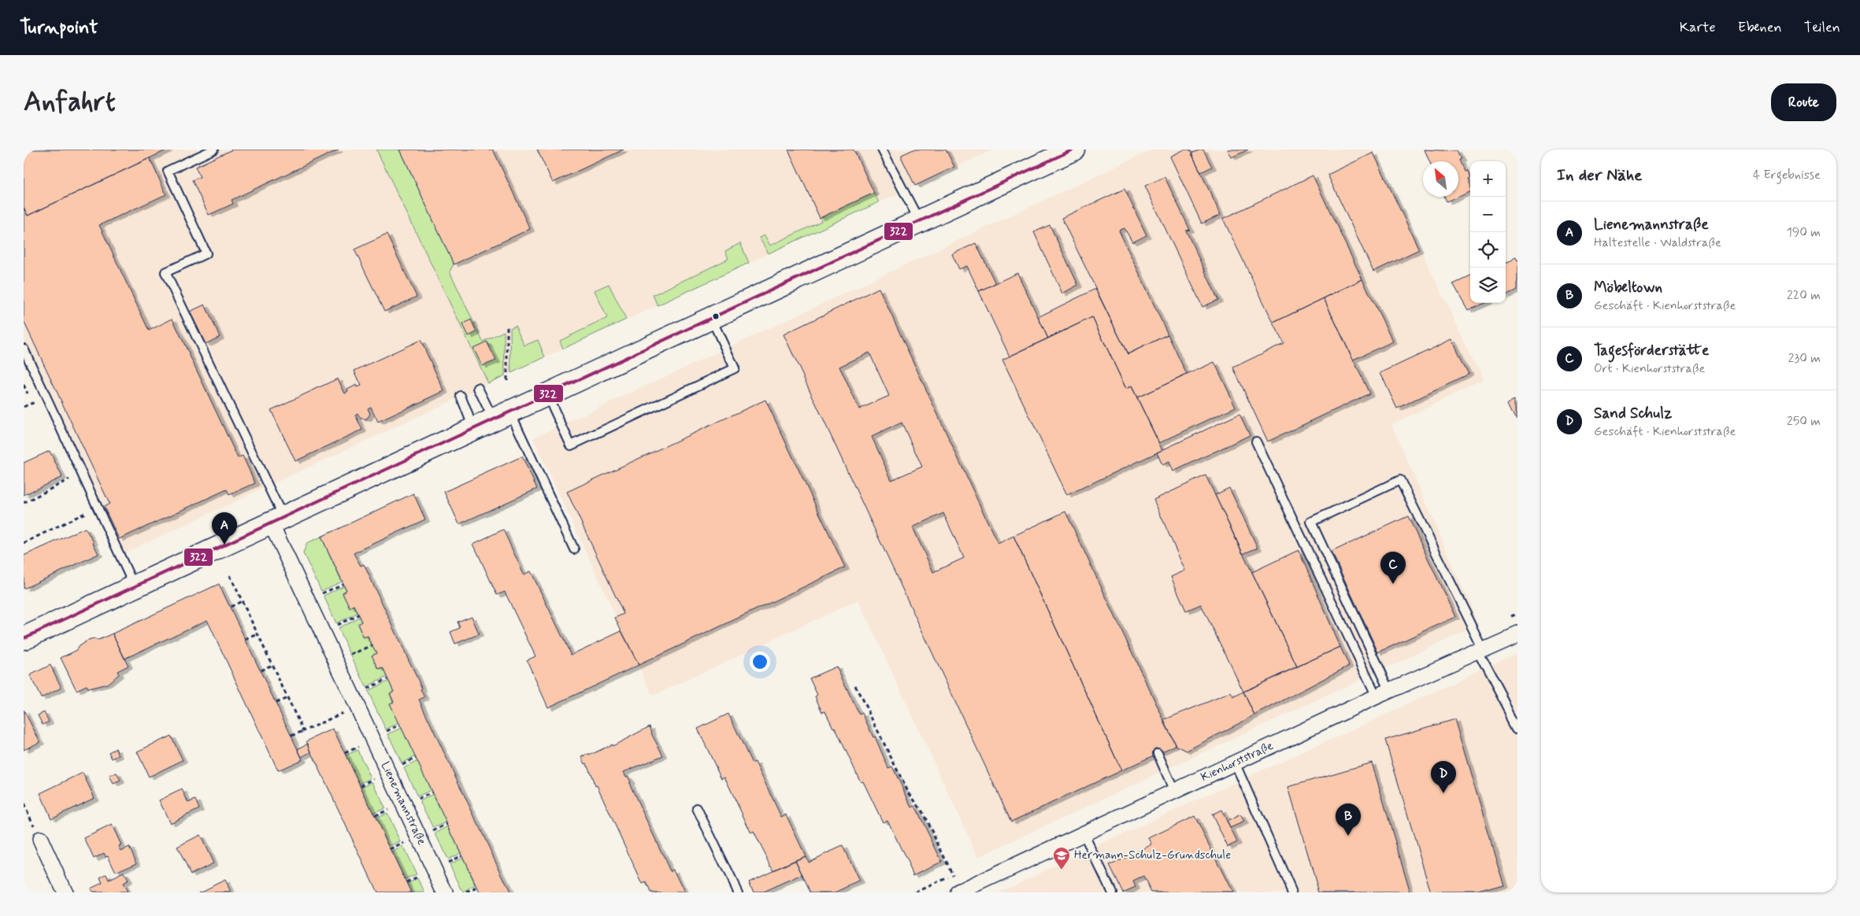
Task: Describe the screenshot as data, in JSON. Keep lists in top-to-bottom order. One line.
{"streets":{"street":["Kienhorststraße","Lienemannstraße"]},"places":{"school or university":["Hermann-Schulz-Grundschule"]},"lines":["transit line 322"],"north":"top left","page":{"header":"Turnpoint","nav":["Karte","Ebenen","Teilen"],"buttons":"Route","title":"Anfahrt","heading":["In der Nähe","4 Ergebnisse"],"map_buttons":["+","−"],"list":[{"mark":"A","name":"Lienemannstraße","note":"Haltestelle · Waldstraße","value":"190 m"},{"mark":"B","name":"Möbeltown","note":"Geschäft · Kienhorststraße","value":"220 m"},{"mark":"C","name":"Tagesförderstätte","note":"Ort · Kienhorststraße","value":"230 m"},{"mark":"D","name":"Sand Schulz","note":"Geschäft · Kienhorststraße","value":"250 m"}],"pins":["A","C","D","B"]}}
